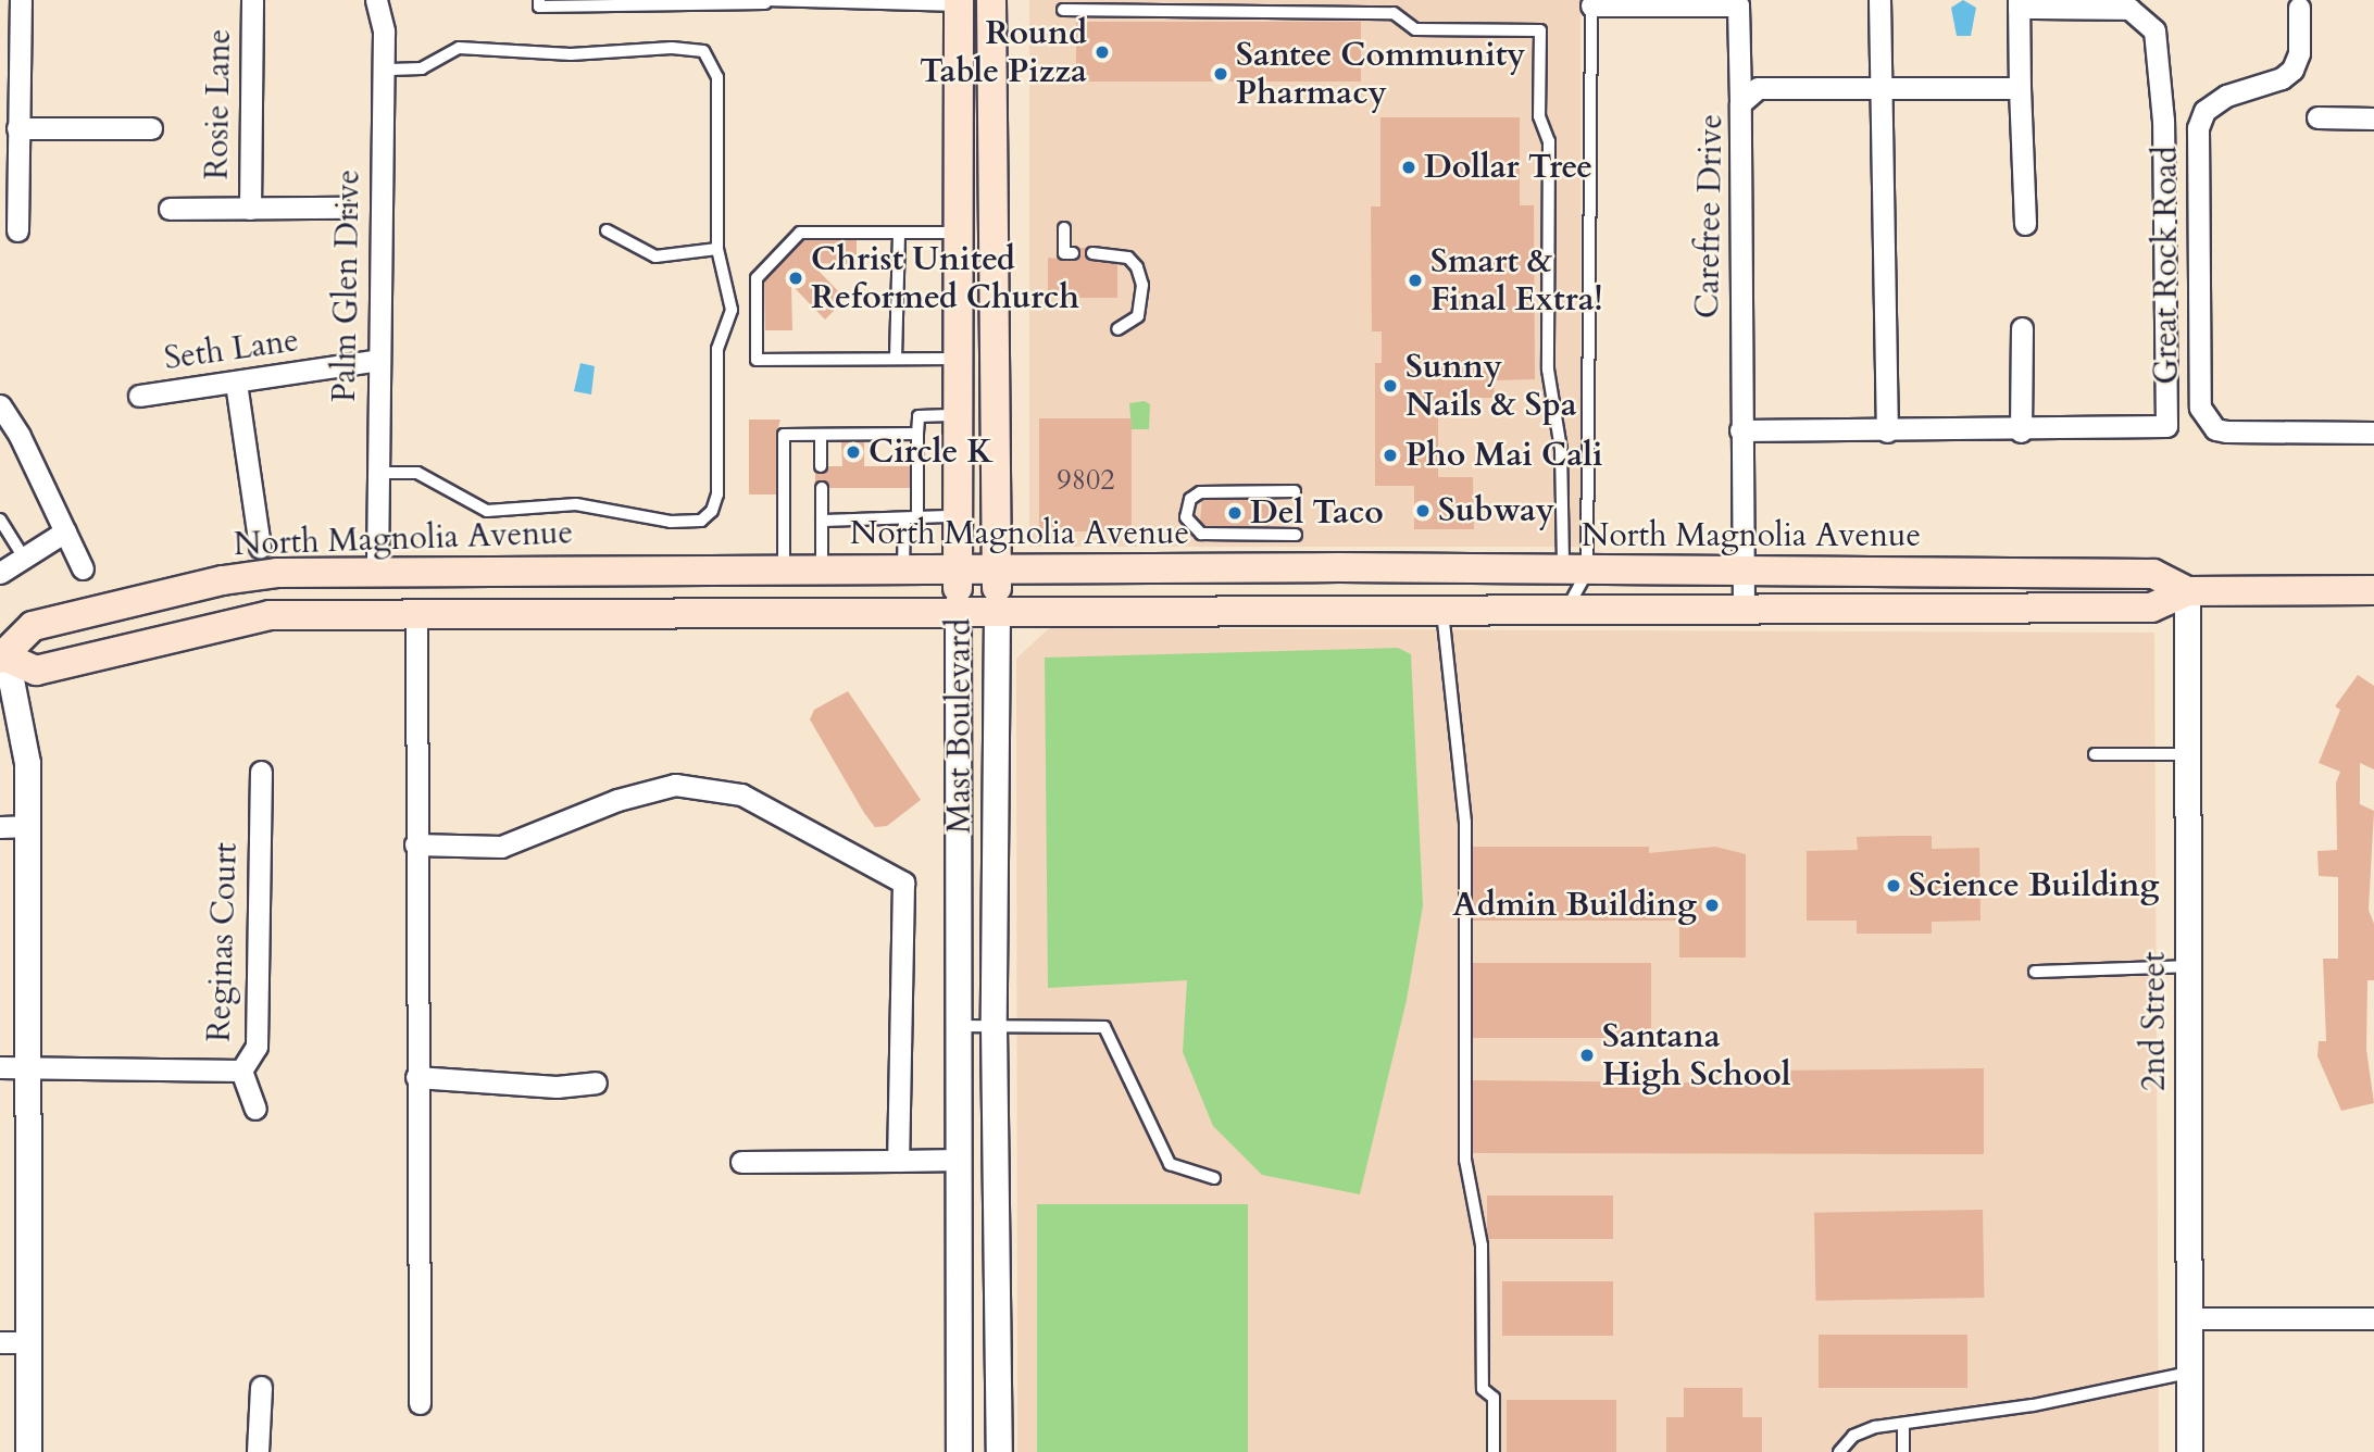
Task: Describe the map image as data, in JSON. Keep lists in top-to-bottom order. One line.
{"streets":{"main road":["North Magnolia Avenue","Mast Boulevard"],"street":["Rosie Lane","Carefree Drive","Great Rock Road","Palm Glen Drive","Seth Lane","Reginas Court","2nd Street"]},"crossings":[["Carefree Drive","North Magnolia Avenue"],["Palm Glen Drive","Seth Lane"],["Palm Glen Drive","North Magnolia Avenue"],["North Magnolia Avenue","Mast Boulevard"],["North Magnolia Avenue","2nd Street"]],"places":["Round Table Pizza","Santee Community Pharmacy","Dollar Tree","Christ United Reformed Church","Smart & Final Extra!","Sunny Nails & Spa","Circle K","Pho Mai Cali","Subway","Del Taco","Science Building","Admin Building","Santana High School"],"house_numbers":["9802"]}
